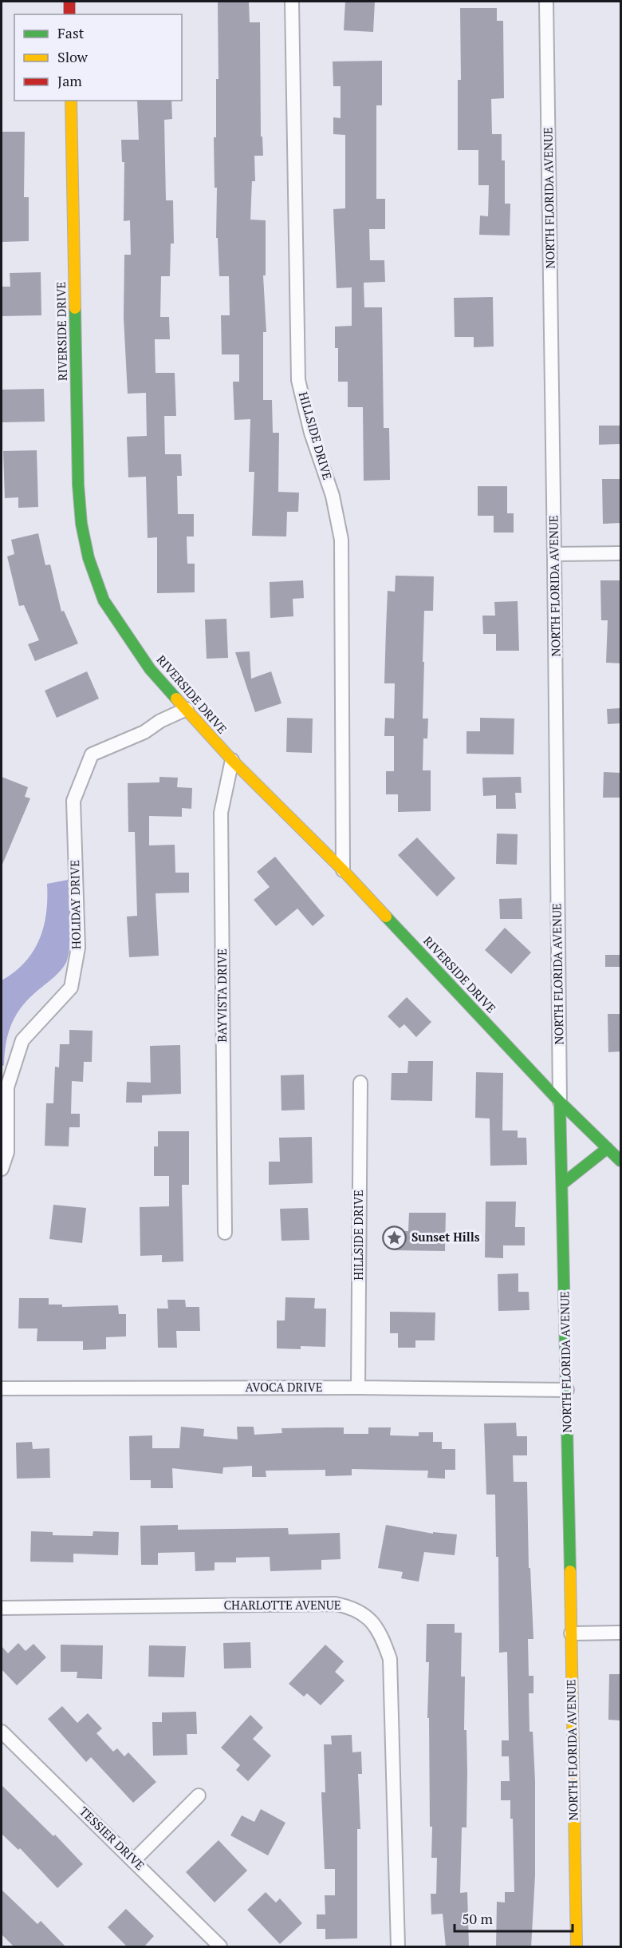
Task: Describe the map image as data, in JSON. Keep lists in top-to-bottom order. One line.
{"streets":{"street":["NORTH FLORIDA AVENUE","RIVERSIDE DRIVE","HILLSIDE DRIVE","HOLIDAY DRIVE","BAYVISTA DRIVE","AVOCA DRIVE","CHARLOTTE AVENUE","TESSIER DRIVE"]},"crossings":[["NORTH FLORIDA AVENUE","RIVERSIDE DRIVE"],["NORTH FLORIDA AVENUE","AVOCA DRIVE"],["RIVERSIDE DRIVE","HILLSIDE DRIVE"],["RIVERSIDE DRIVE","HOLIDAY DRIVE"],["RIVERSIDE DRIVE","BAYVISTA DRIVE"],["HILLSIDE DRIVE","AVOCA DRIVE"]],"places":{"place":["Sunset Hills"]},"legend":["Fast","Slow","Jam"],"scale_bar":"50 m"}
